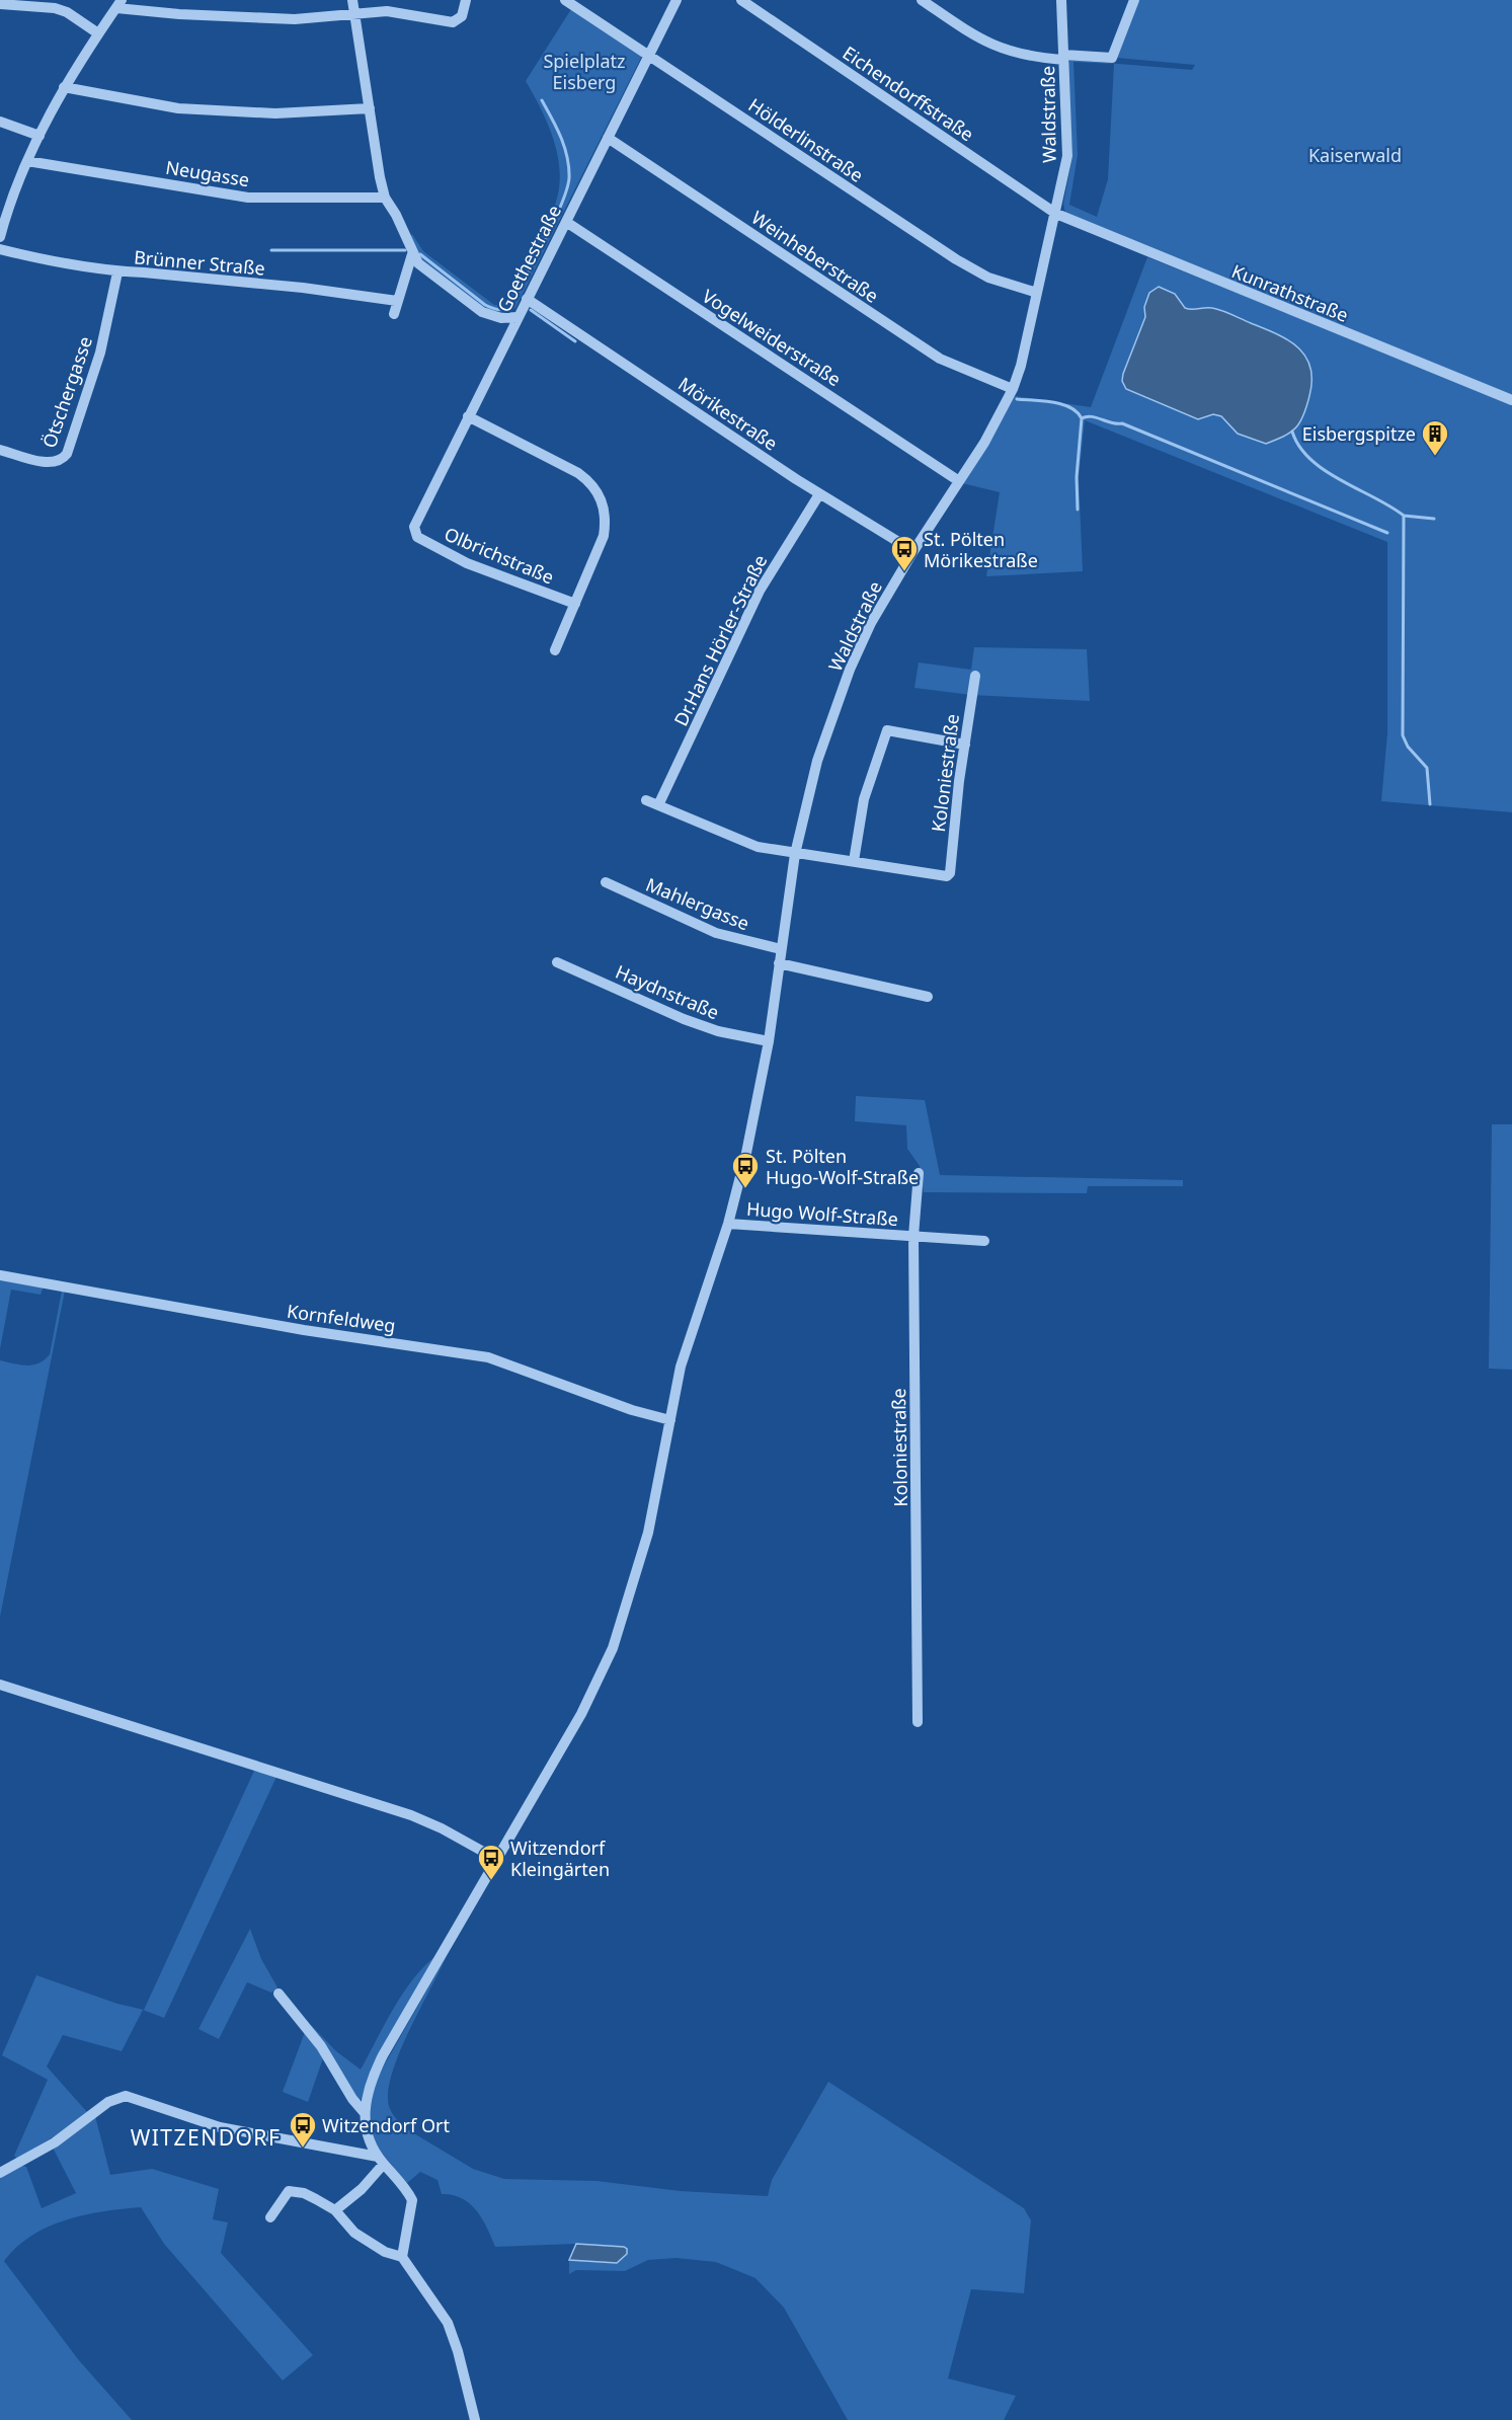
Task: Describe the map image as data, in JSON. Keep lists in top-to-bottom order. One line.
{"streets":{"street":["Eichendorffstraße","Waldstraße","Hölderlinstraße","Neugasse","Weinheberstraße","Goethestraße","Brünner Straße","Kunrathstraße","Vogelweiderstraße","Ötschergasse","Mörikestraße","Olbrichstraße","Dr.Hans Hörler-Straße","Koloniestraße","Mahlergasse","Haydnstraße","Hugo Wolf-Straße","Kornfeldweg"]},"crossings":[["Eichendorffstraße","Waldstraße"],["Eichendorffstraße","Kunrathstraße"],["Waldstraße","Hölderlinstraße"],["Waldstraße","Weinheberstraße"],["Waldstraße","Kunrathstraße"],["Waldstraße","Vogelweiderstraße"],["Waldstraße","Mörikestraße"],["Waldstraße","Mahlergasse"],["Waldstraße","Haydnstraße"],["Waldstraße","Hugo Wolf-Straße"],["Waldstraße","Kornfeldweg"],["Hölderlinstraße","Goethestraße"],["Weinheberstraße","Goethestraße"],["Goethestraße","Vogelweiderstraße"],["Goethestraße","Mörikestraße"],["Goethestraße","Olbrichstraße"],["Brünner Straße","Ötschergasse"],["Mörikestraße","Dr.Hans Hörler-Straße"],["Koloniestraße","Hugo Wolf-Straße"]],"districts":["WITZENDORF"],"parks":["Spielplatz Eisberg","Kaiserwald"],"places":{"building":["Eisbergspitze"],"bus stop":["St. Pölten Mörikestraße","St. Pölten Hugo-Wolf-Straße","Witzendorf Kleingärten","Witzendorf Ort"]}}
